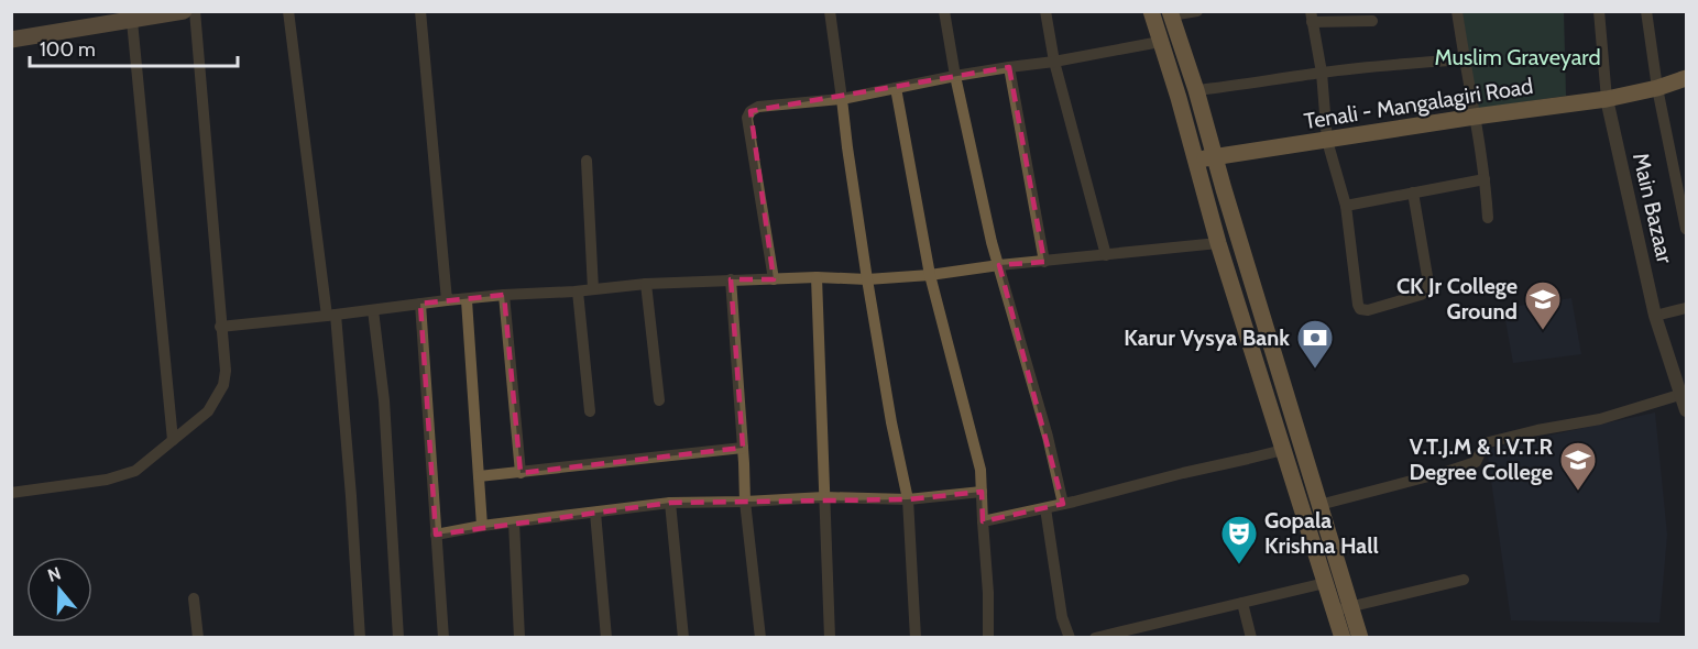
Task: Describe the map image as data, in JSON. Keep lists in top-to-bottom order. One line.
{"streets":{"main road":["Tenali - Mangalagiri Road"],"street":["Main Bazaar"]},"crossings":[["Tenali - Mangalagiri Road","Main Bazaar"]],"parks":["Muslim Graveyard"],"places":{"school or university":["CK Jr College Ground","V.T.J.M & I.V.T.R Degree College"],"bank":["Karur Vysya Bank"],"theatre":["Gopala Krishna Hall"]},"scale_bar":"100 m","north":"top"}
